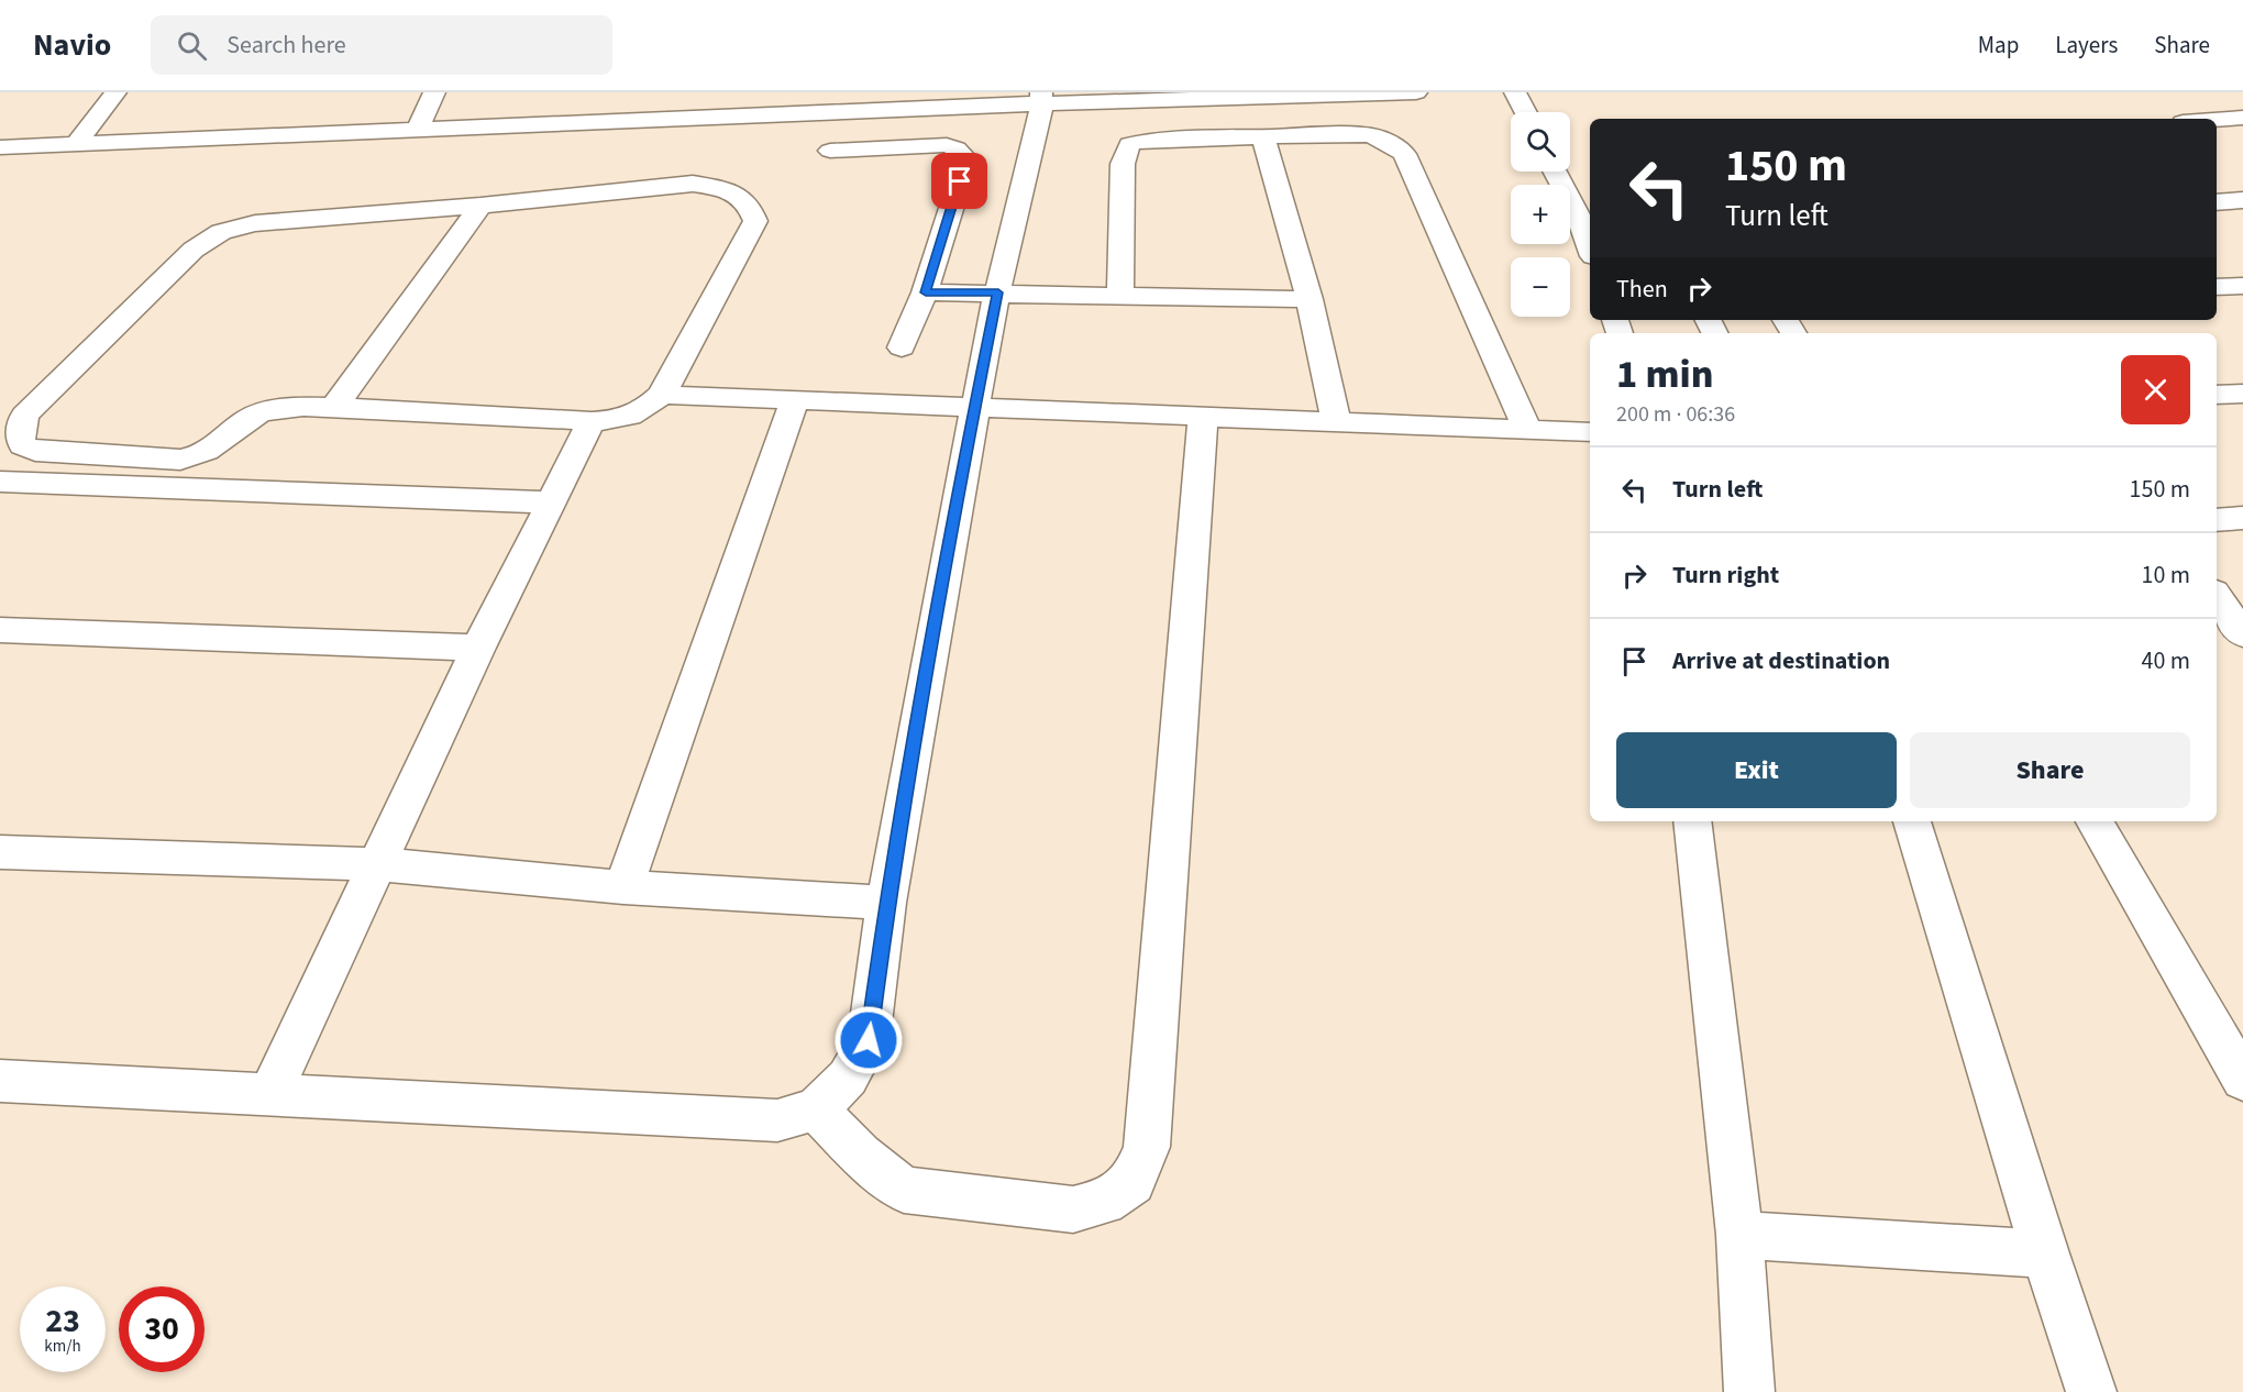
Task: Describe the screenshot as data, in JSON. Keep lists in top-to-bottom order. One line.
{"page":{"header":"Navio","search":"Search here","nav":["Map","Layers","Share"],"map_buttons":["+","−"],"turn":["150 m","Turn left"],"then":"Then","heading":["1 min","200 m · 06:36"],"list":[{"name":"Turn left","value":"150 m"},{"name":"Turn right","value":"10 m"},{"name":"Arrive at destination","value":"40 m"}],"buttons":["Exit","Share"],"speed":"23 km/h","limit":"30"}}
